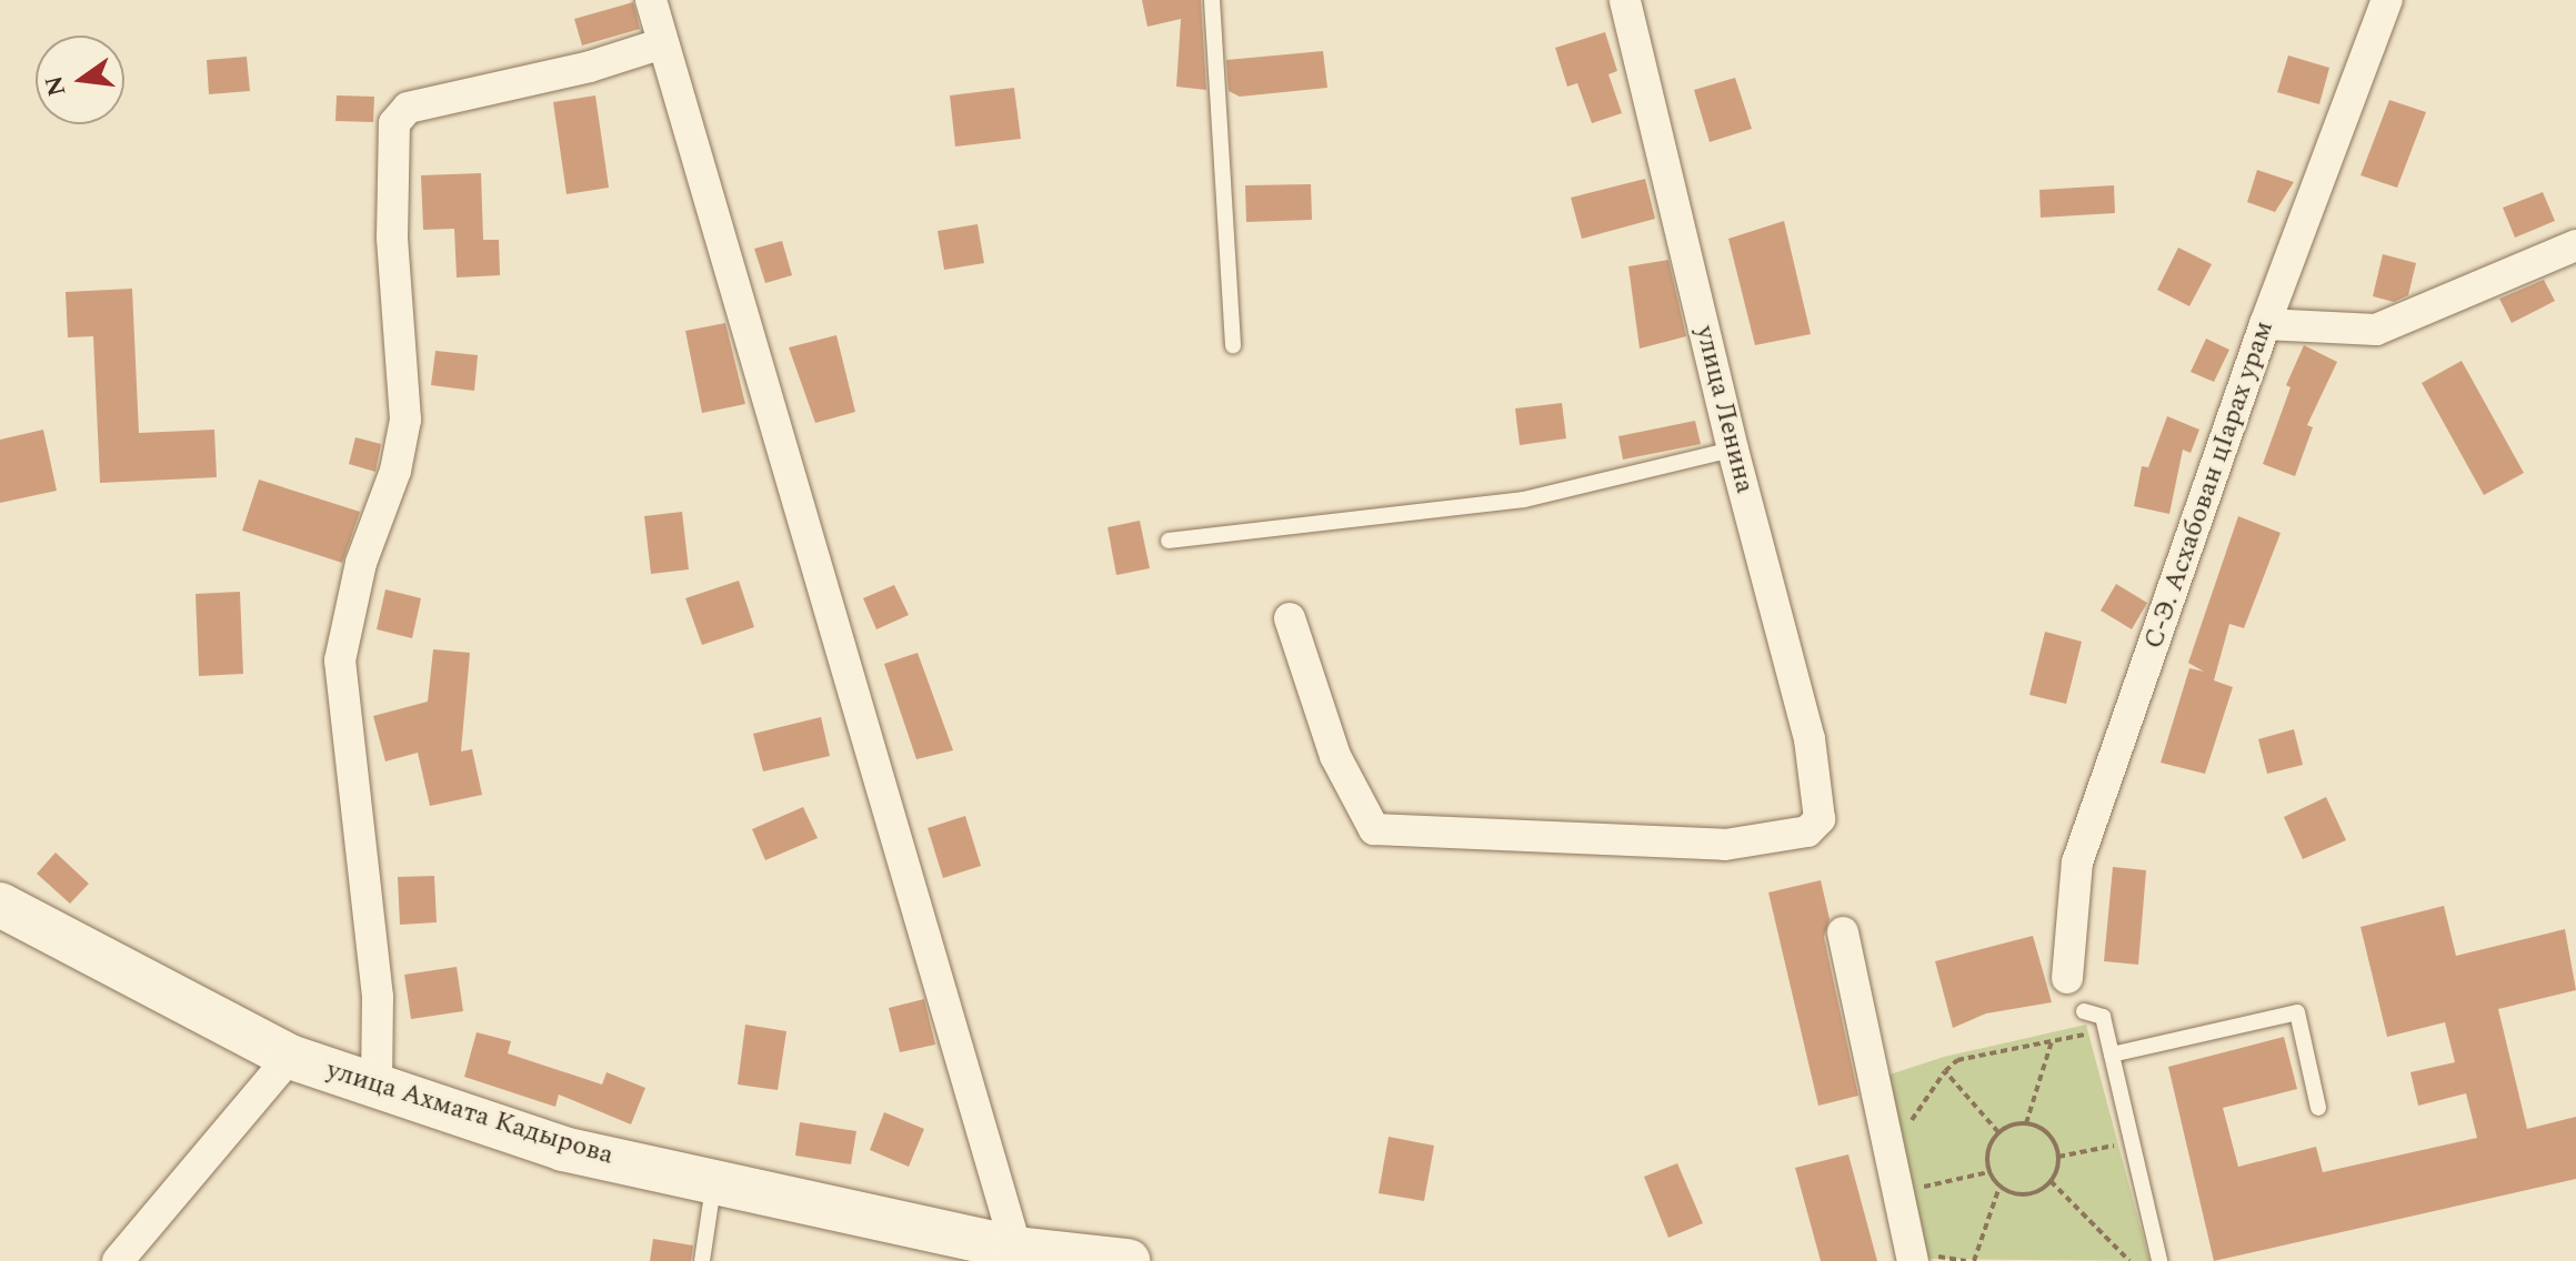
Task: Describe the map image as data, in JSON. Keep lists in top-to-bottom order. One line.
{"streets":{"main road":["улица Ахмата Кадырова"],"street":["улица Ленина","С-Э. Асхабован цIарах урам"]},"north":"left"}
